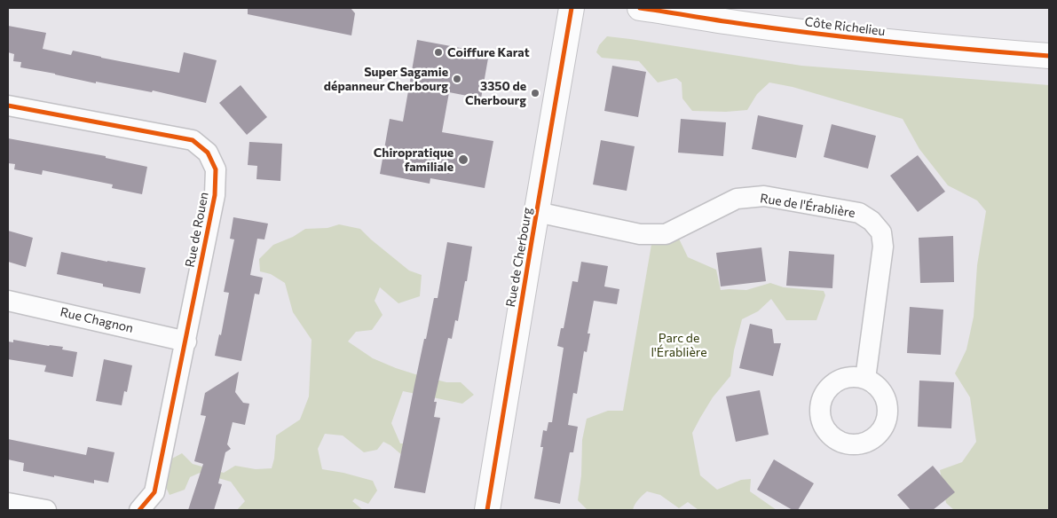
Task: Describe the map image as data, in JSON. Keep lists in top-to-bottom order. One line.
{"streets":{"street":["Côte Richelieu","Rue de l'Érablière","Rue de Rouen","Rue de Cherbourg","Rue Chagnon"]},"crossings":[["Rue de l'Érablière","Rue de Cherbourg"],["Rue de Rouen","Rue Chagnon"]],"parks":["Parc de l'Érablière"],"places":["Coiffure Karat","Super Sagamie dépanneur Cherbourg","3350 de Cherbourg","Chiropratique familiale"]}
